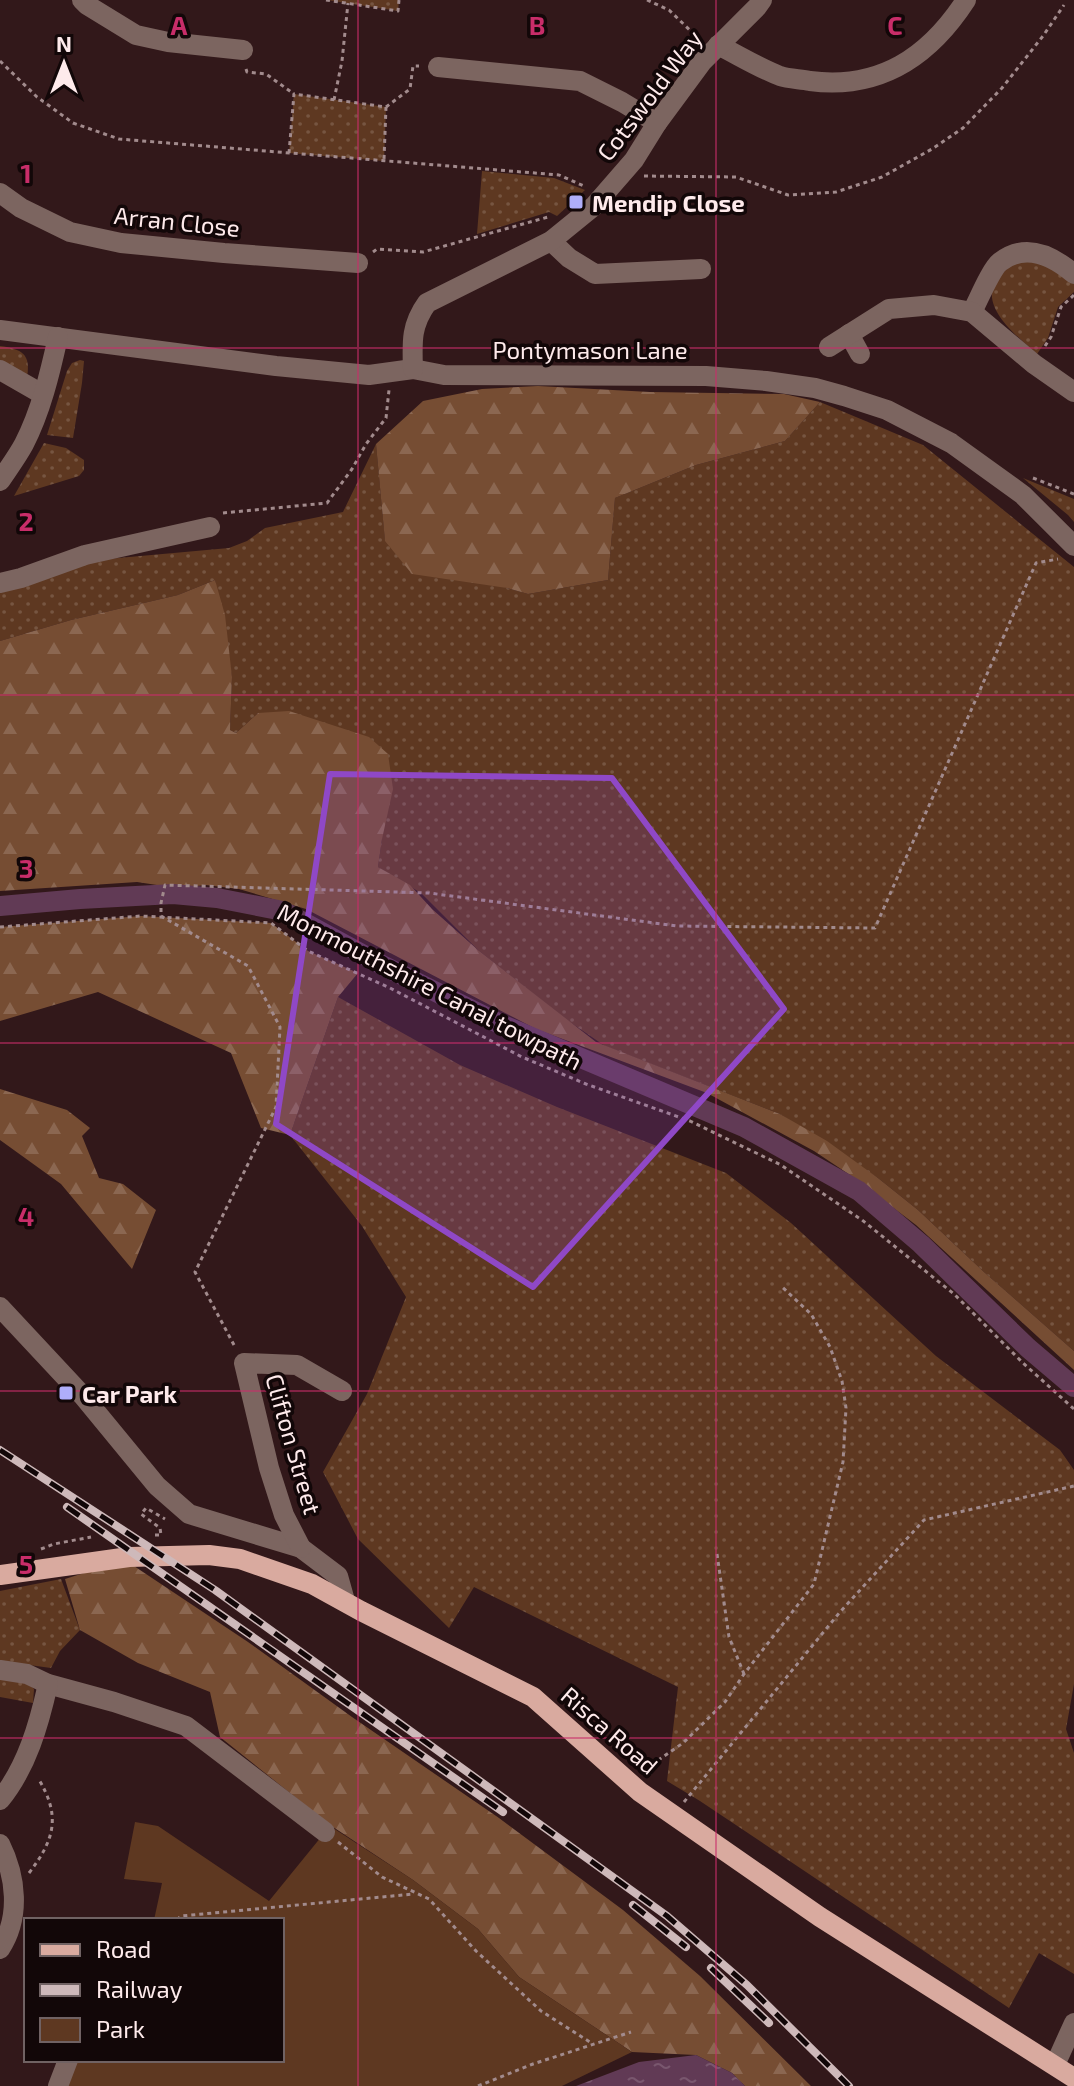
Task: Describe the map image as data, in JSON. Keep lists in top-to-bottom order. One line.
{"streets":{"main road":["Risca Road"],"street":["Cotswold Way","Arran Close","Pontymason Lane","Clifton Street"],"path":["Monmouthshire Canal towpath"]},"crossings":[["Cotswold Way","Pontymason Lane"]],"places":{"transit":["Mendip Close","Car Park"]},"legend":["Road","Railway","Park"],"north":"top","grid":{"columns":["A","B","C"],"rows":["1","2","3","4","5"]}}
